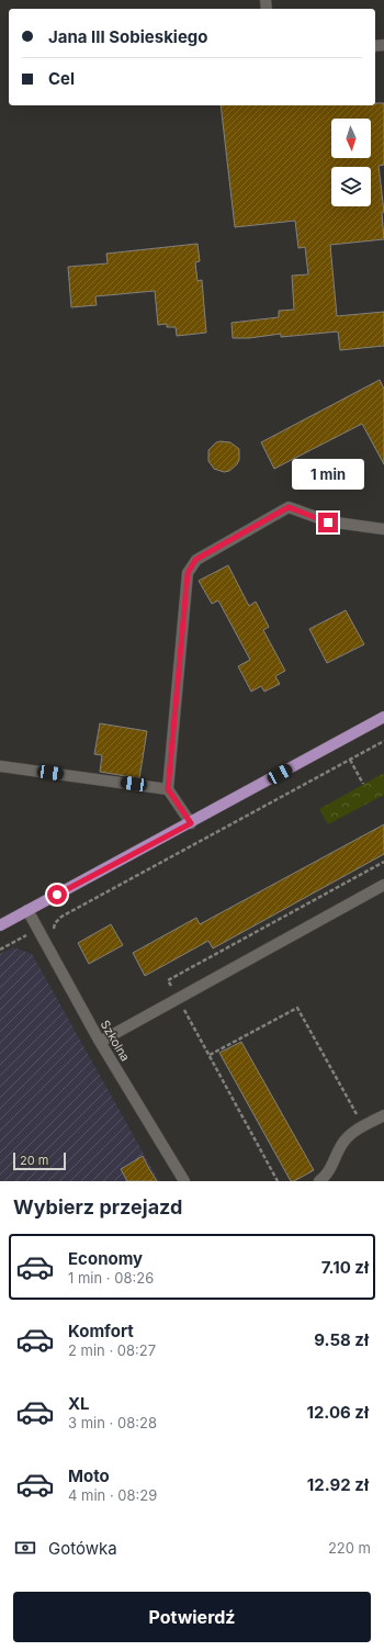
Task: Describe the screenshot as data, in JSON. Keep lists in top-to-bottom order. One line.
{"streets":{"street":["Szkolna"]},"scale_bar":"20 m","north":"bottom","page":{"banner":["Jana III Sobieskiego","Cel"],"bubble":"1 min","scale":"20 m","heading":"Wybierz przejazd","list":[{"name":"Economy","note":"1 min · 08:26","value":"7.10 zł"},{"name":"Komfort","note":"2 min · 08:27","value":"9.58 zł"},{"name":"XL","note":"3 min · 08:28","value":"12.06 zł"},{"name":"Moto","note":"4 min · 08:29","value":"12.92 zł"}],"pay":["Gotówka","220 m"],"buttons":"Potwierdź"}}
